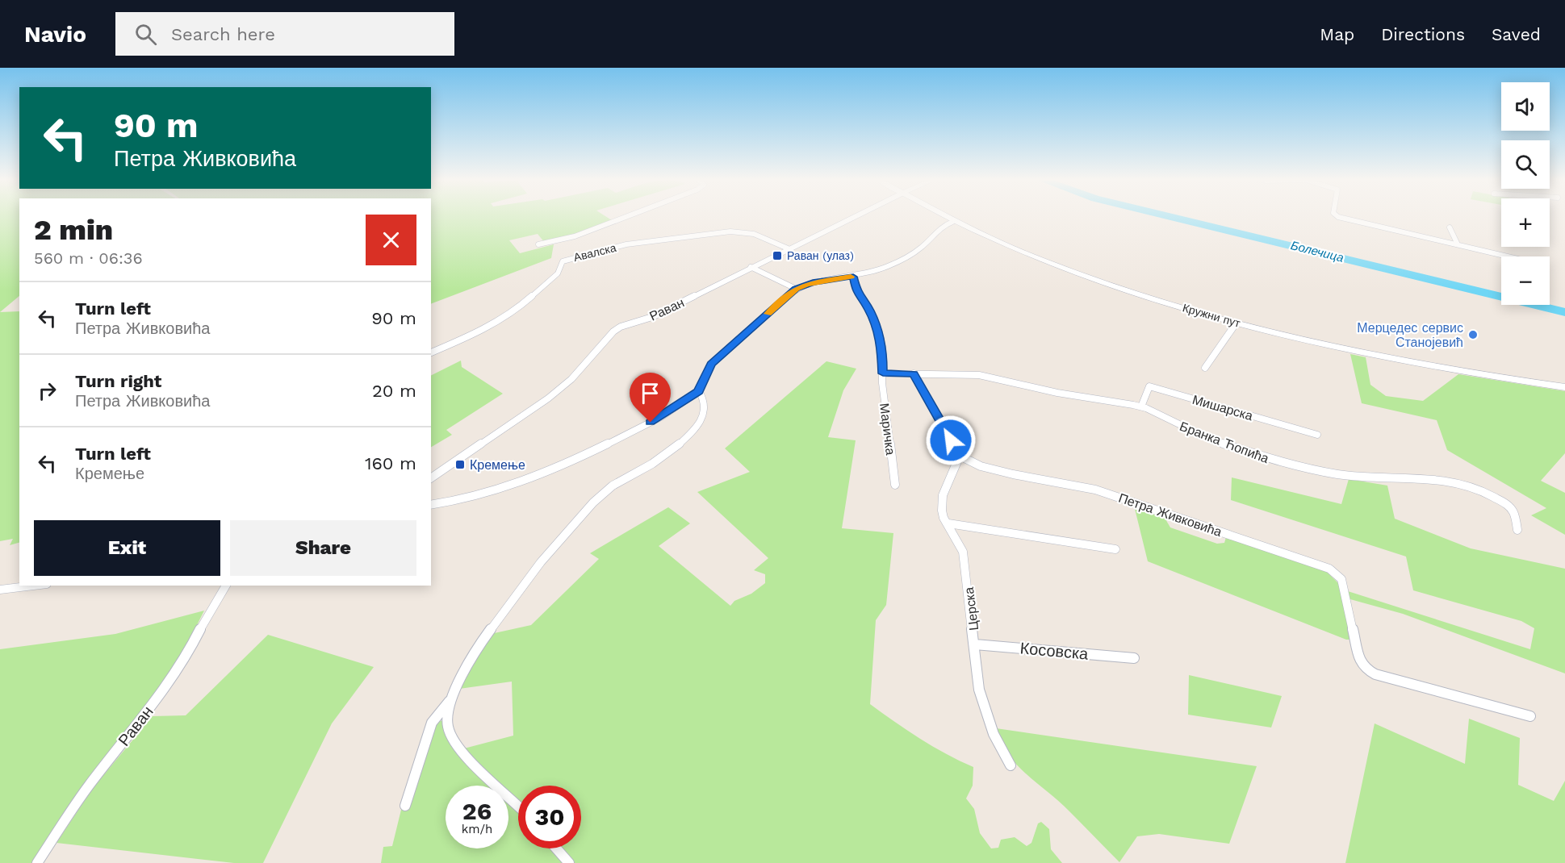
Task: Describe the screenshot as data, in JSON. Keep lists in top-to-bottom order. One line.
{"streets":{"main road":["Кружни пут"],"street":["Авалска","Раван","Мишарска","Маричка","Бранка Ћопића","Петра Живковића","Церска","Косовска"]},"crossings":[["Авалска","Раван"],["Мишарска","Бранка Ћопића"],["Петра Живковића","Церска"],["Церска","Косовска"]],"water":["Болечица"],"places":{"transit":["Раван (улаз)","Кремење"],"other":["Мерцедес сервис Станојевић"]},"page":{"header":"Navio","search":"Search here","nav":["Map","Directions","Saved"],"map_buttons":["+","−"],"turn":["90 m","Петра Живковића"],"heading":["2 min","560 m · 06:36"],"list":[{"name":"Turn left","note":"Петра Живковића","value":"90 m"},{"name":"Turn right","note":"Петра Живковића","value":"20 m"},{"name":"Turn left","note":"Кремење","value":"160 m"}],"buttons":["Exit","Share"],"speed":"26 km/h","limit":"30"}}
